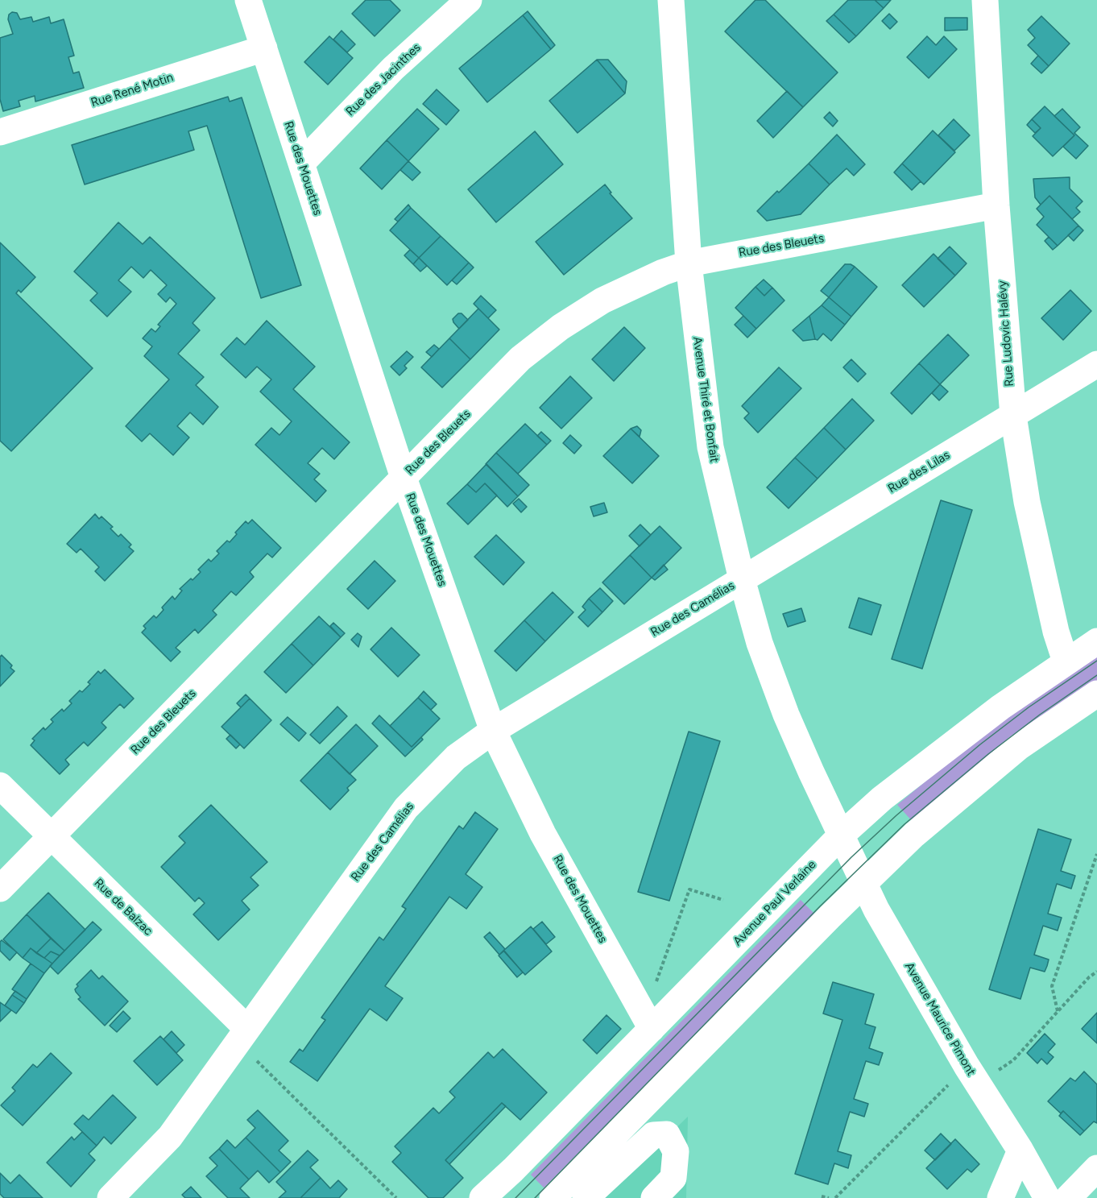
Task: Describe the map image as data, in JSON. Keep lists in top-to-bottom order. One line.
{"streets":{"street":["Rue des Jacinthes","Rue René Motin","Rue des Mouettes","Rue des Bleuets","Rue Ludovic Halévy","Avenue Thiré et Bonfait","Rue des Lilas","Rue des Camélias","Avenue Paul Verlaine","Rue de Balzac","Avenue Maurice Pimont"]},"crossings":[["Rue des Jacinthes","Rue des Mouettes"],["Rue René Motin","Rue des Mouettes"],["Rue des Mouettes","Rue des Bleuets"],["Rue des Mouettes","Rue des Camélias"],["Rue des Mouettes","Avenue Paul Verlaine"],["Rue des Bleuets","Rue Ludovic Halévy"],["Rue des Bleuets","Avenue Thiré et Bonfait"],["Rue des Bleuets","Rue de Balzac"],["Rue Ludovic Halévy","Rue des Lilas"],["Rue Ludovic Halévy","Avenue Paul Verlaine"],["Avenue Thiré et Bonfait","Rue des Lilas"],["Avenue Thiré et Bonfait","Rue des Camélias"],["Avenue Thiré et Bonfait","Avenue Paul Verlaine"],["Avenue Thiré et Bonfait","Avenue Maurice Pimont"],["Rue des Lilas","Rue des Camélias"],["Rue des Camélias","Rue de Balzac"],["Avenue Paul Verlaine","Avenue Maurice Pimont"]]}
